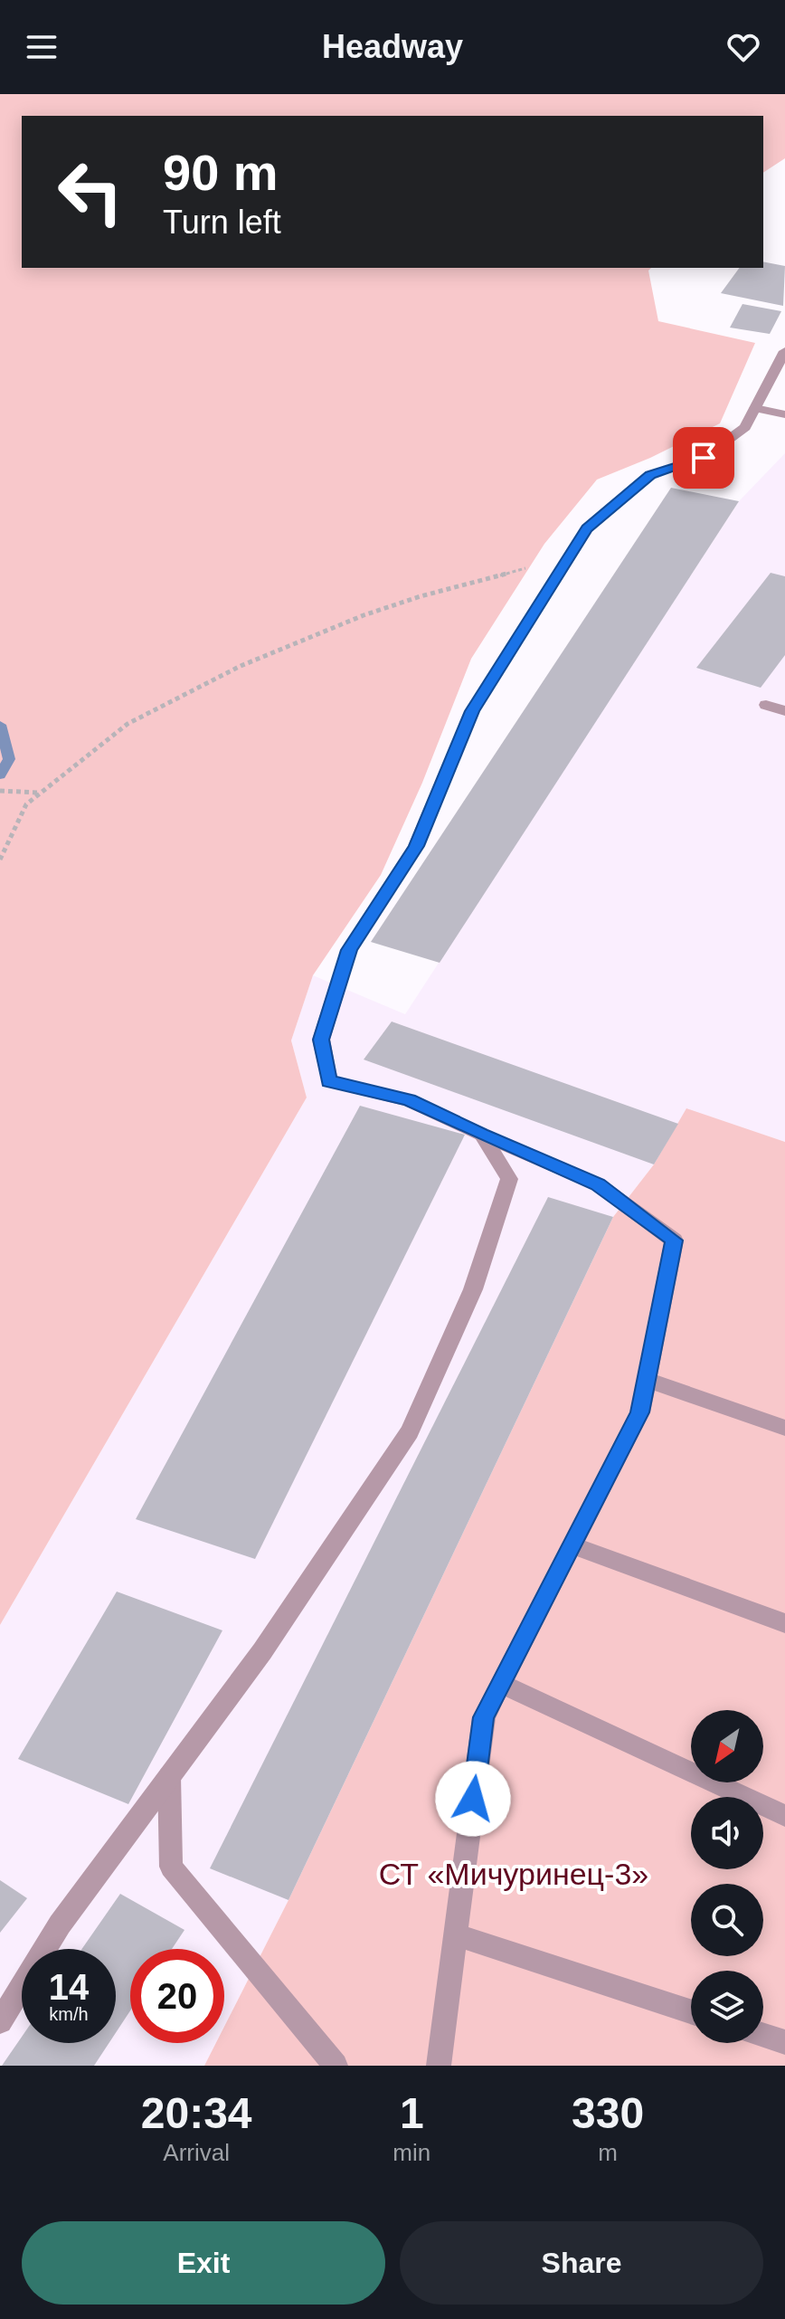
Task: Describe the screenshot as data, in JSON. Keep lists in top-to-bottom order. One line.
{"parks":["СТ «Мичуринец-3»"],"north":"bottom left","page":{"header":"Headway","turn":["90 m","Turn left"],"speed":"14 km/h","limit":"20","eta":["20:34","Arrival","1","min","330","m"],"buttons":["Exit","Share"]}}
